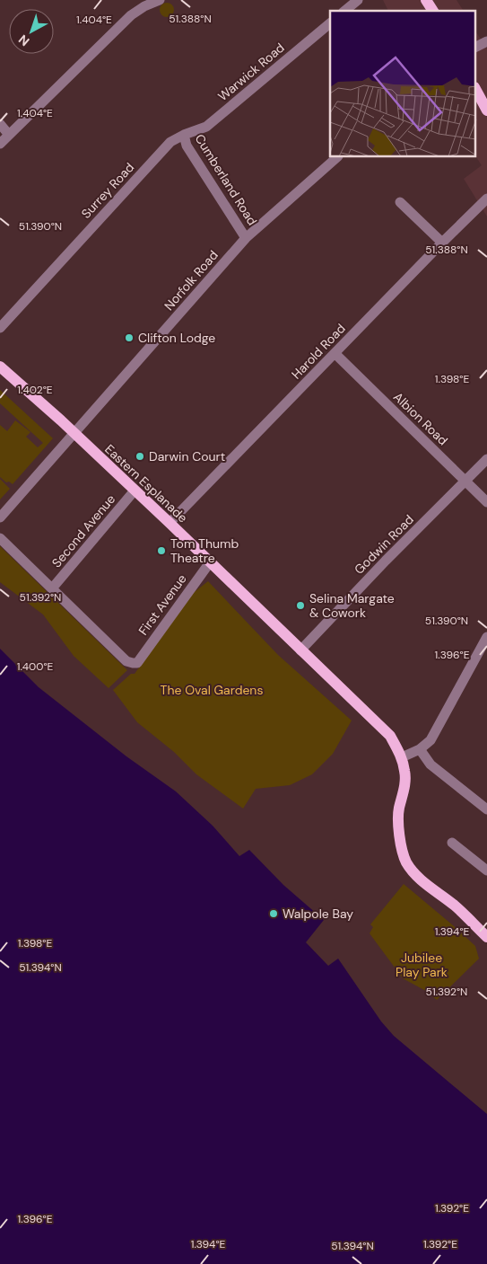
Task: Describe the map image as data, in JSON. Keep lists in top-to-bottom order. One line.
{"streets":{"main road":["Eastern Esplanade"],"street":["Warwick Road","Cumberland Road","Surrey Road","Norfolk Road","Harold Road","Albion Road","Second Avenue","Godwin Road","First Avenue"]},"crossings":[["Warwick Road","Cumberland Road"],["Warwick Road","Surrey Road"],["Cumberland Road","Surrey Road"],["Cumberland Road","Norfolk Road"],["Norfolk Road","Eastern Esplanade"],["Harold Road","Albion Road"],["Harold Road","Eastern Esplanade"],["Albion Road","Godwin Road"],["Eastern Esplanade","Second Avenue"],["Eastern Esplanade","Godwin Road"],["Eastern Esplanade","First Avenue"],["Second Avenue","First Avenue"]],"parks":["The Oval Gardens","Jubilee Play Park"],"places":["Clifton Lodge","Darwin Court","Tom Thumb Theatre","Selina Margate & Cowork","Walpole Bay"],"north":"bottom left","coordinates":["51.388°N","1.404°E","51.390°N","1.398°E","1.402°E","51.392°N","1.396°E","1.400°E","1.394°E","51.394°N","1.392°E"]}
